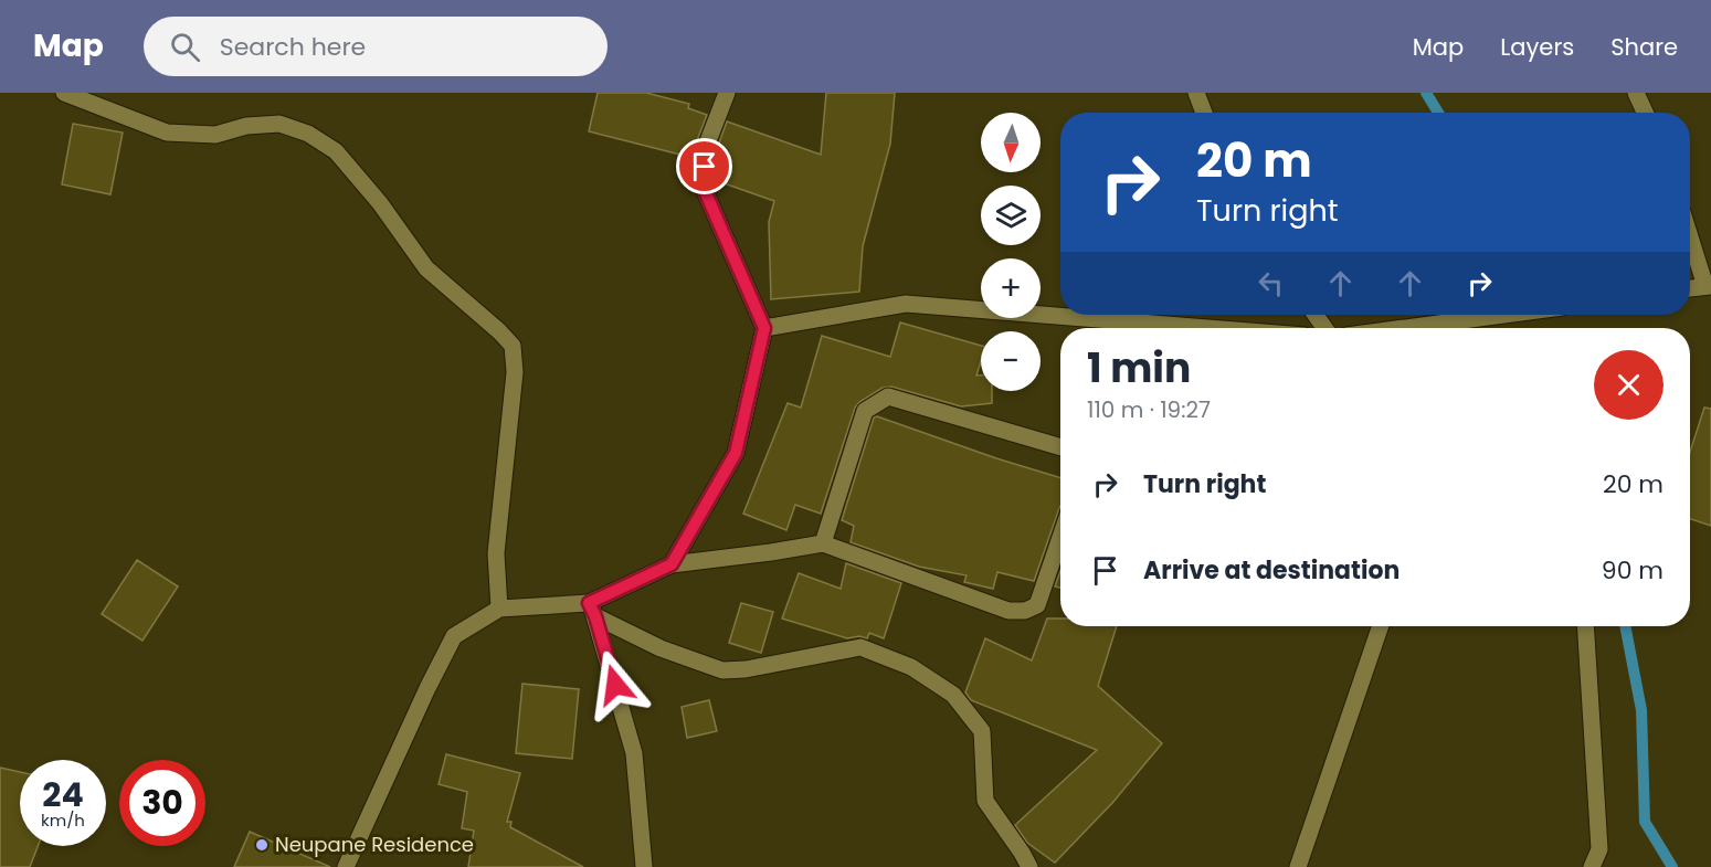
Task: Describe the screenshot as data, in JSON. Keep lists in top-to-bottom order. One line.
{"places":["Neupane Residence"],"north":"bottom","page":{"header":"Map","search":"Search here","nav":["Map","Layers","Share"],"map_buttons":["+","−"],"turn":["20 m","Turn right"],"heading":["1 min","110 m · 19:27"],"list":[{"name":"Turn right","value":"20 m"},{"name":"Arrive at destination","value":"90 m"}],"speed":"24 km/h","limit":"30"}}
